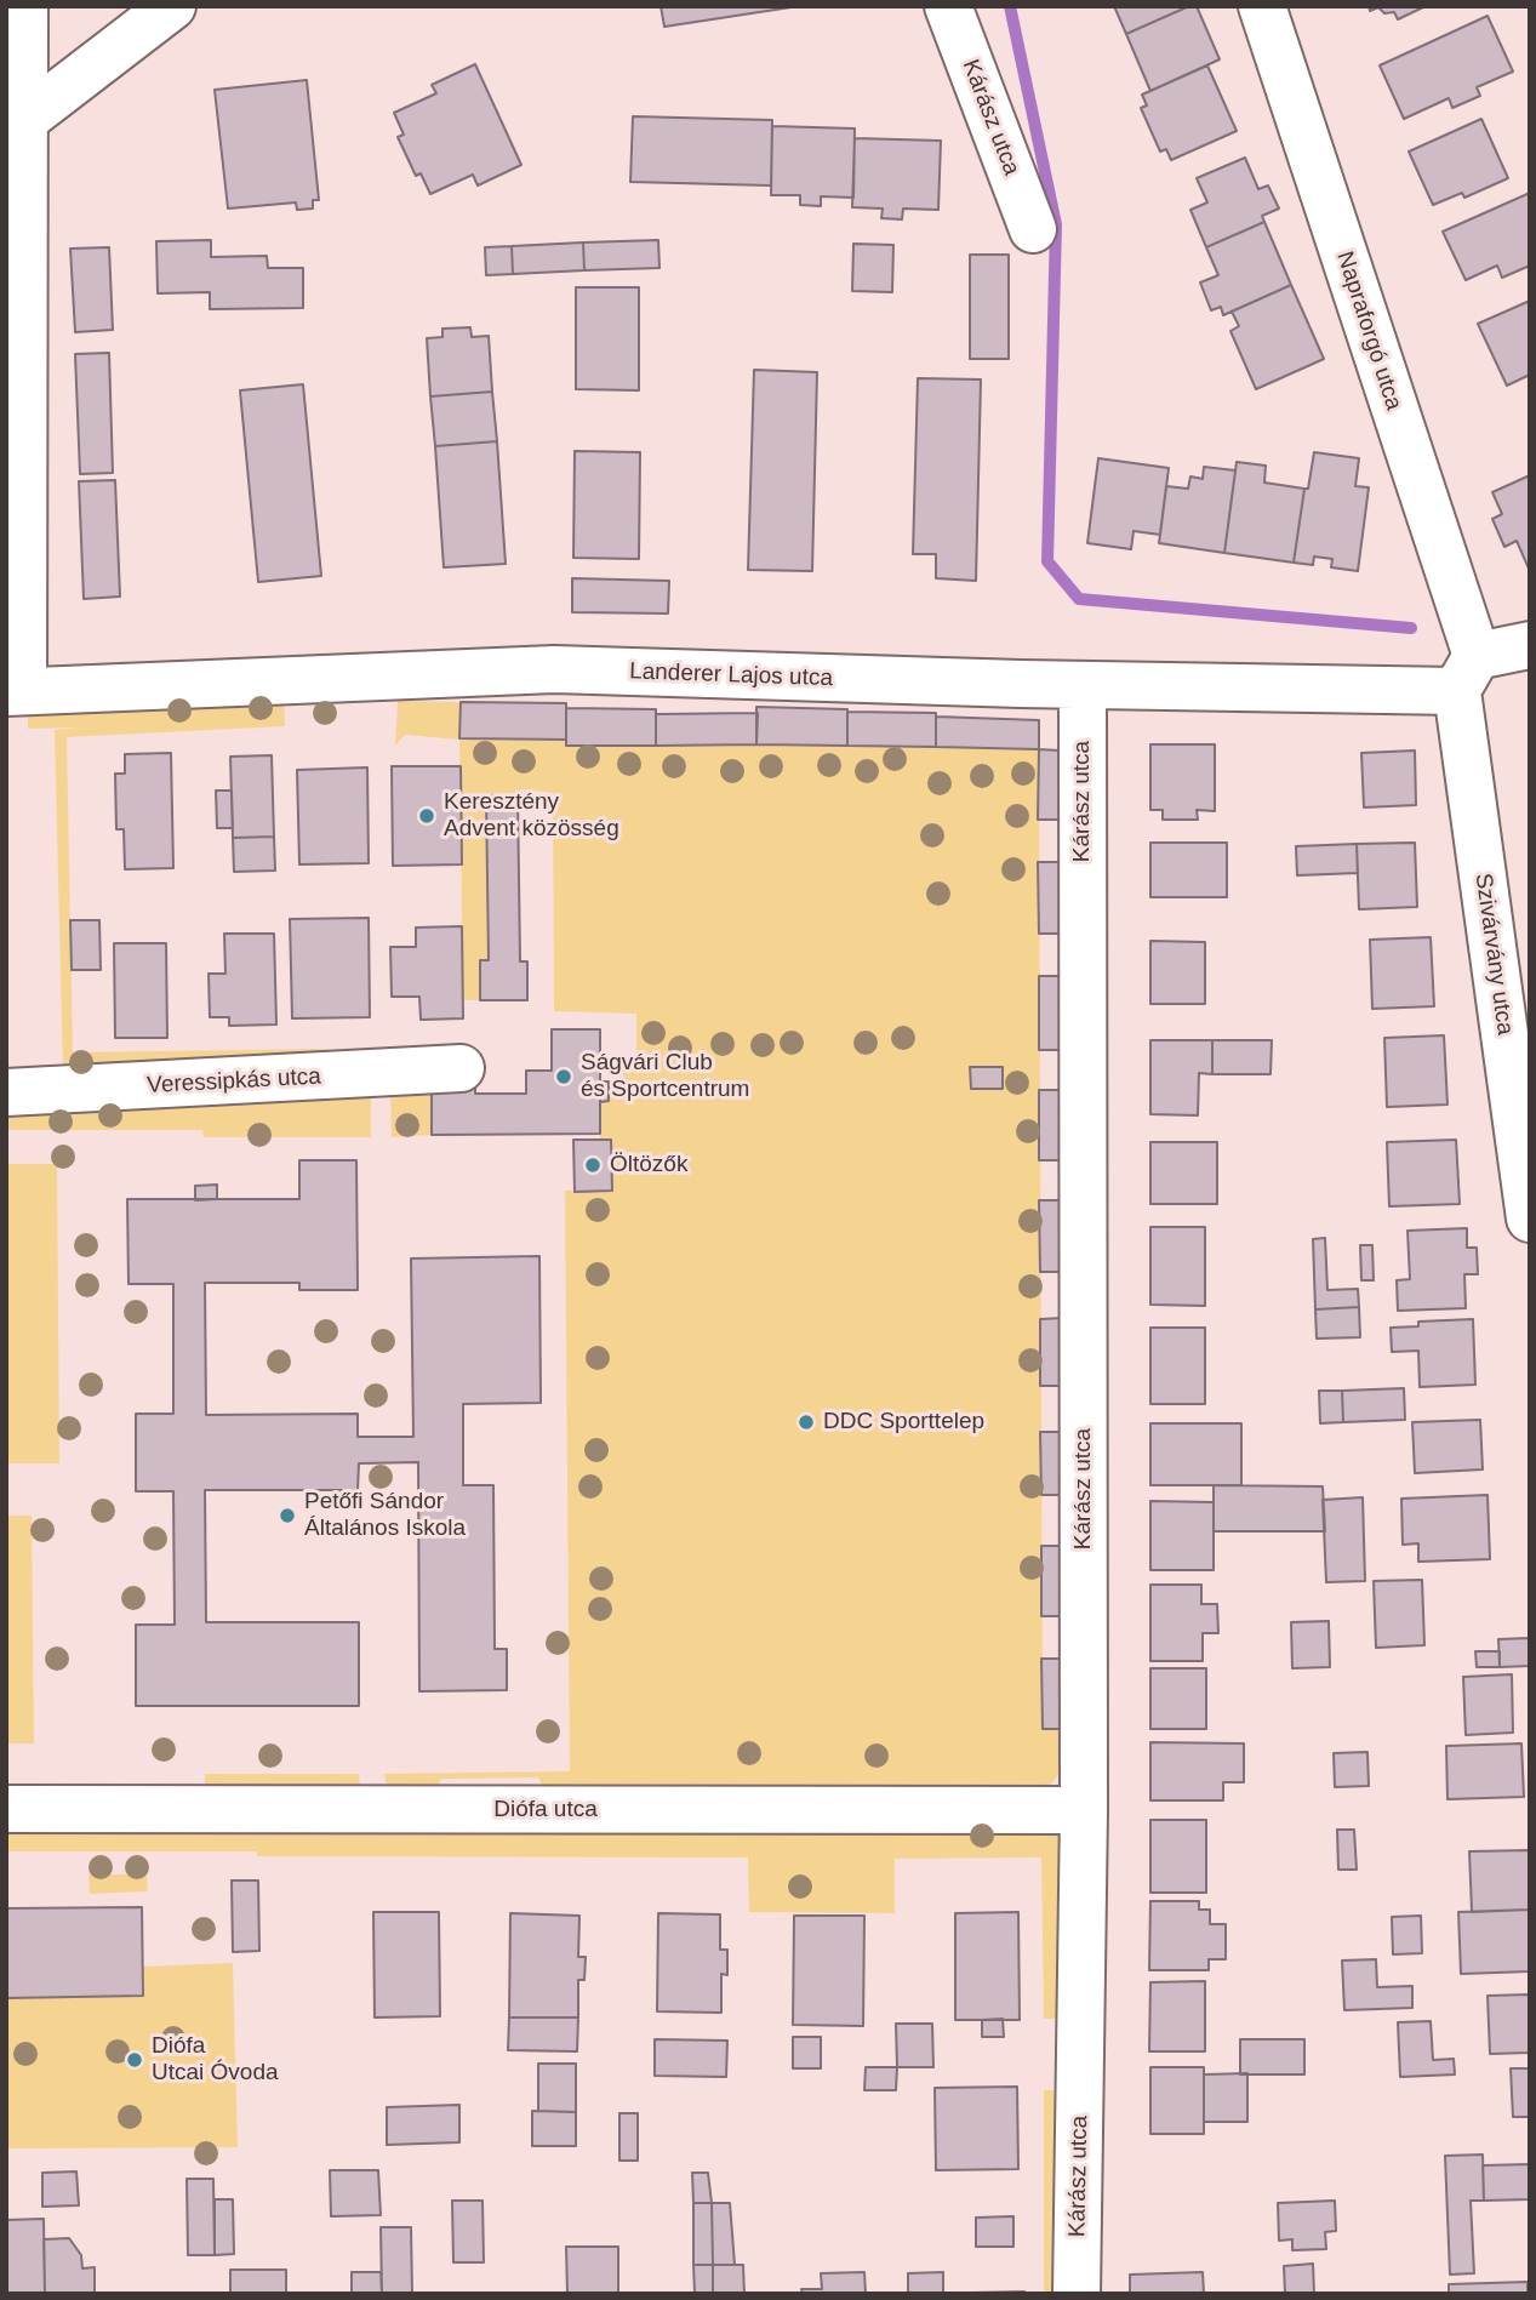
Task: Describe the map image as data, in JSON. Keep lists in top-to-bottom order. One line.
{"streets":{"street":["Kárász utca","Napraforgó utca","Landerer Lajos utca","Szivárvány utca","Veressipkás utca","Diófa utca"]},"crossings":[["Kárász utca","Landerer Lajos utca"],["Kárász utca","Diófa utca"],["Napraforgó utca","Landerer Lajos utca"],["Napraforgó utca","Szivárvány utca"],["Landerer Lajos utca","Szivárvány utca"]],"places":["Keresztény Advent közösség","Ságvári Club és Sportcentrum","Öltözők","DDC Sporttelep","Petőfi Sándor Általános Iskola","Diófa Utcai Óvoda"]}
